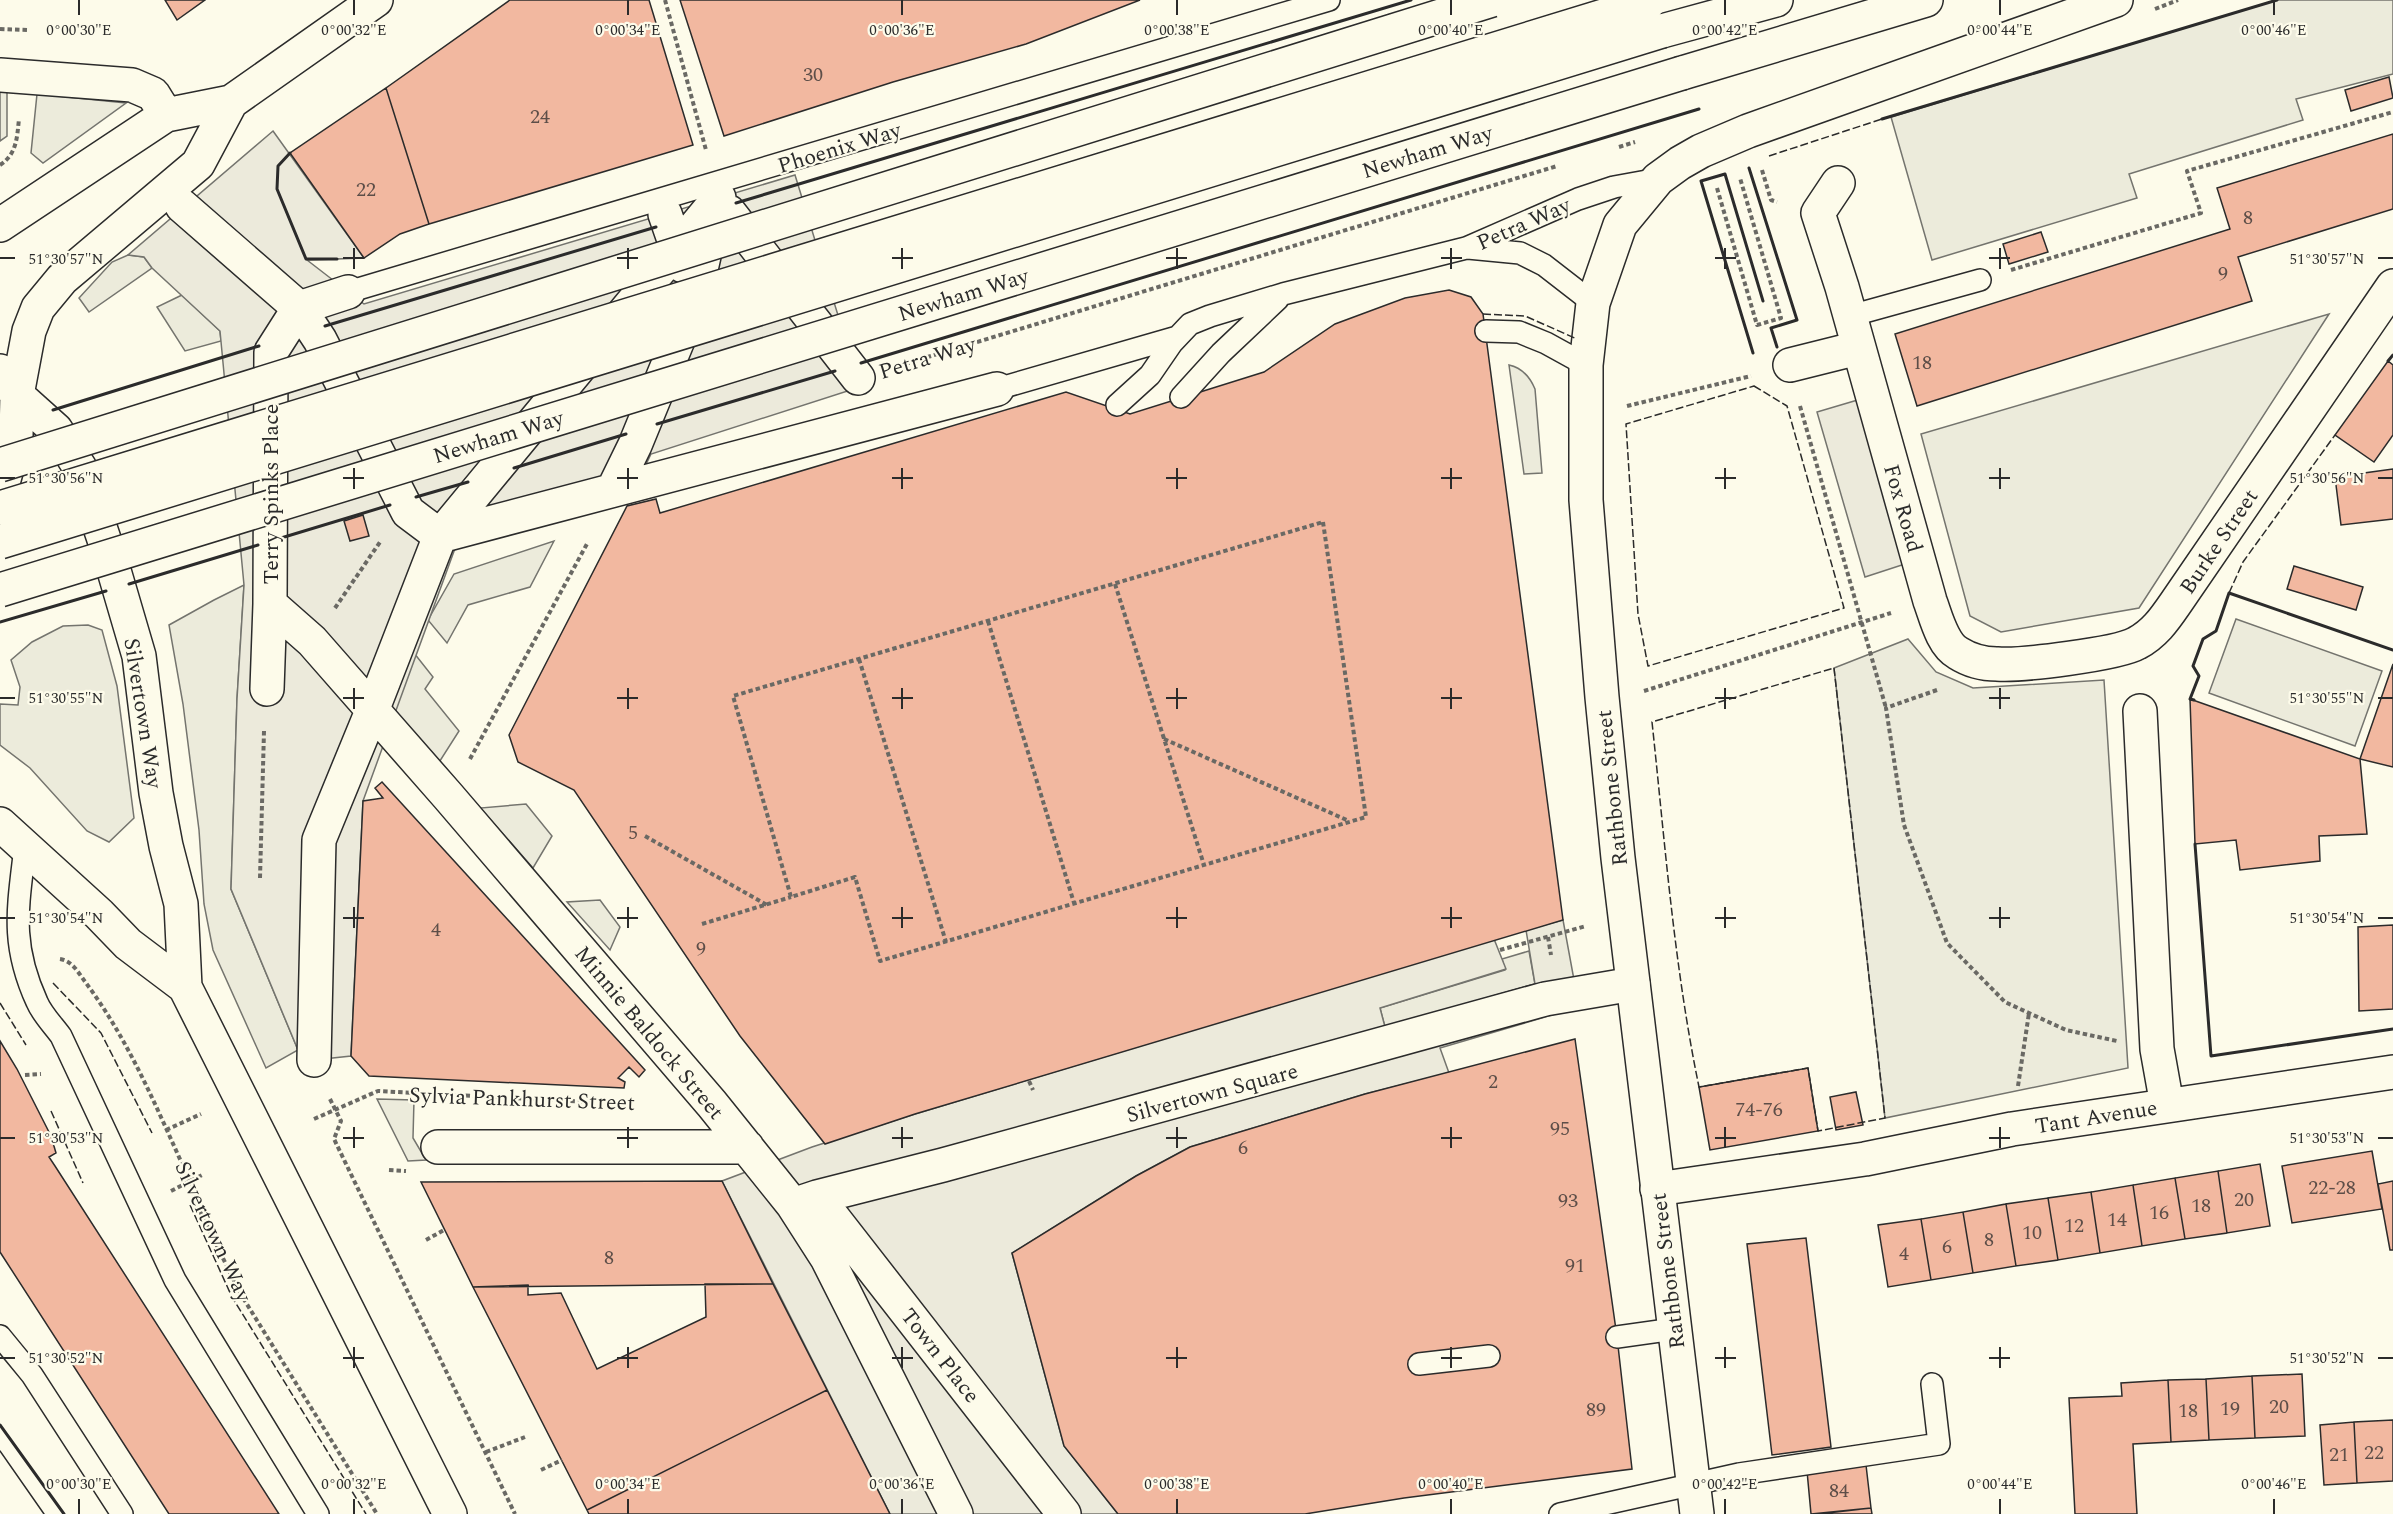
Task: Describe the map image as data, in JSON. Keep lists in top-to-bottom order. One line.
{"streets":{"main road":["Newham Way","Terry Spinks Place","Fox Road","Burke Street","Silvertown Way","Rathbone Street","Minnie Baldock Street","Silvertown Square","Sylvia Pankhurst Street","Tant Avenue","Town Place"],"lane":["Phoenix Way","Petra Way"]},"crossings":[["Petra Way","Rathbone Street"],["Terry Spinks Place","Minnie Baldock Street"],["Fox Road","Burke Street"],["Rathbone Street","Silvertown Square"],["Rathbone Street","Tant Avenue"],["Minnie Baldock Street","Silvertown Square"],["Minnie Baldock Street","Sylvia Pankhurst Street"],["Minnie Baldock Street","Town Place"],["Silvertown Square","Town Place"]],"house_numbers":["30","24","22","8","9","18","5","4","9","2","74-76","95","6","22-28","20","93","18","16","14","12","10","8","6","4","8","91","20","19","89","18","22","21","84"],"coordinates":["0°00'30\"E","0°00'32\"E","0°00'34\"E","0°00'36\"E","0°00'38\"E","0°00'40\"E","0°00'42\"E","0°00'44\"E","0°00'46\"E","51°30'57\"N","51°30'56\"N","51°30'55\"N","51°30'54\"N","51°30'53\"N","51°30'52\"N"]}
